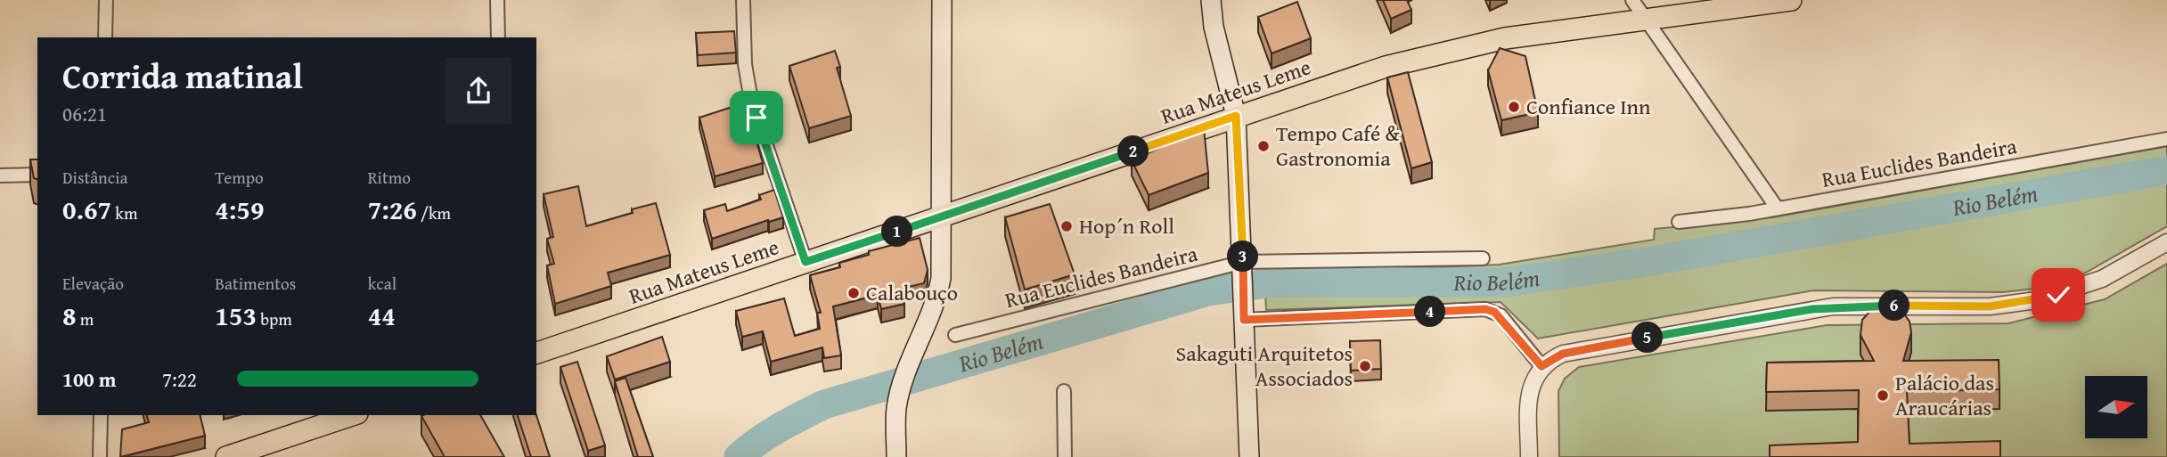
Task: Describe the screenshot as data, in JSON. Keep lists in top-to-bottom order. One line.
{"streets":{"main road":["Rua Mateus Leme"],"street":["Rua Euclides Bandeira"]},"water":["Rio Belém"],"places":["Confiance Inn","Tempo Café & Gastronomia","Hop´n Roll","Calabouço","Sakaguti Arquitetos Associados","Palácio das Araucárias"],"north":"right","page":{"heading":["Corrida matinal","06:21"],"pins":["2","1","3","6","4","5"],"stats":[["Distância","0.67 km"],["Tempo","4:59"],["Ritmo","7:26 /km"],["Elevação","8 m"],["Batimentos","153 bpm"],["kcal","44"]],"list":[{"name":"100 m","note":"7:22"}]}}
